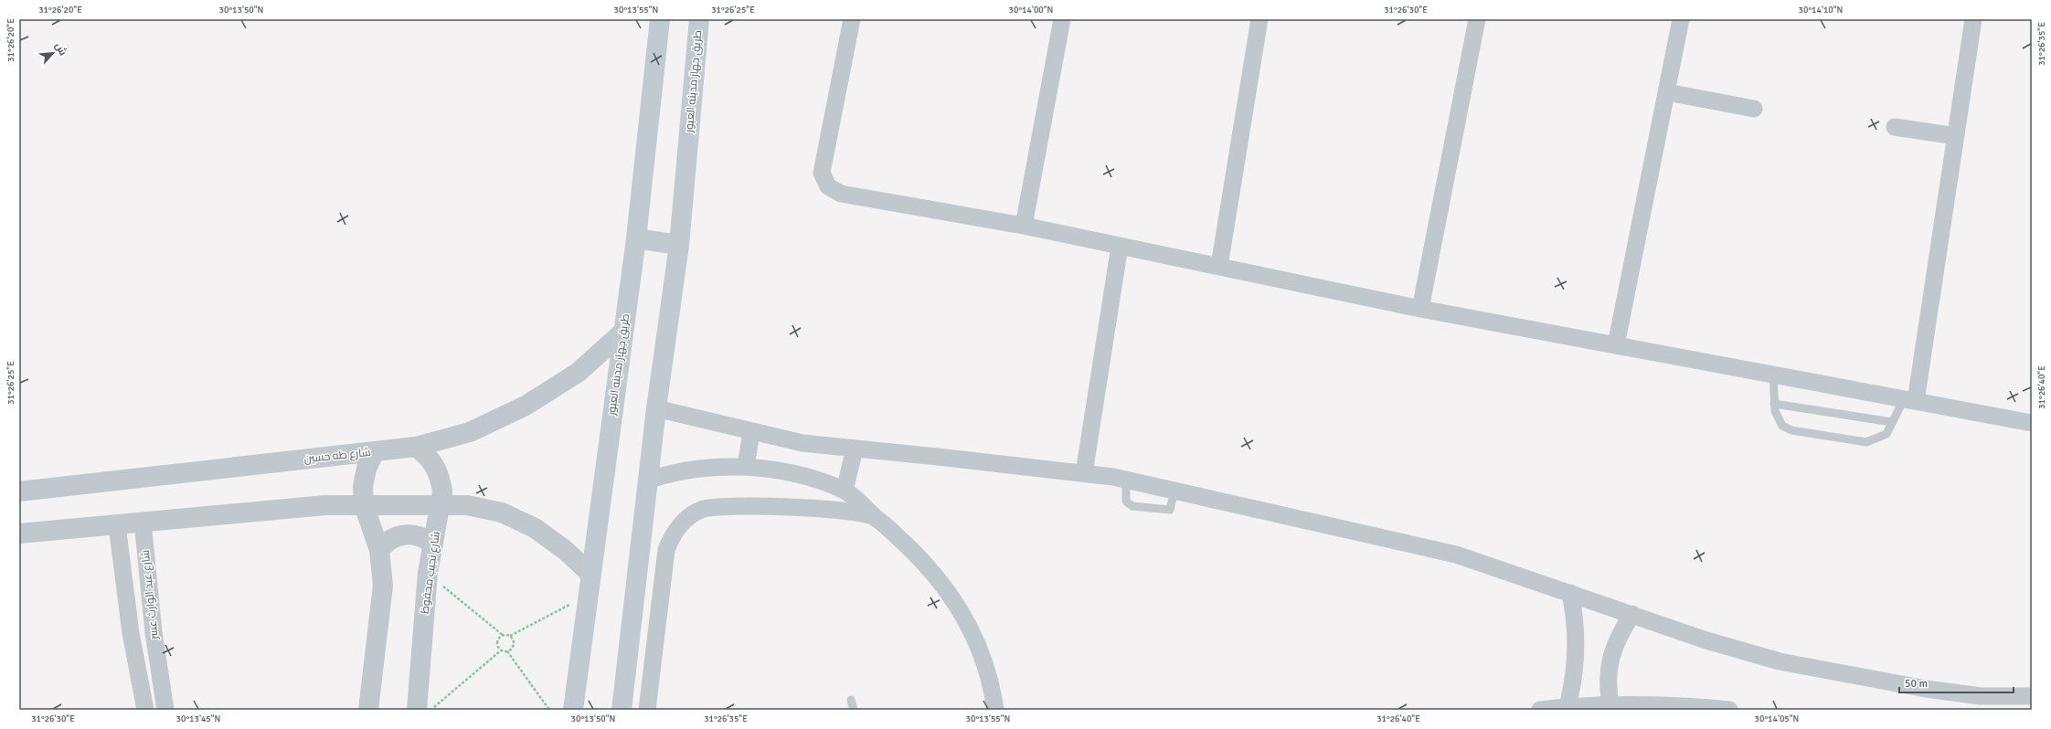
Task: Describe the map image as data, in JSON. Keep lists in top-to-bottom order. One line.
{"streets":{"main road":["طريق جهاز مدينه العبور"],"street":["شارع طه حسين","شارع نجيب محفوظ","شارع عبد الوارث عسر"]},"crossings":[["طريق جهاز مدينه العبور","شارع طه حسين"],["شارع طه حسين","شارع نجيب محفوظ"]],"scale_bar":"50 m","north":"top right","coordinates":["31°26'20\"E","30°13'50\"N","30°13'55\"N","31°26'25\"E","30°14'00\"N","31°26'30\"E","30°14'10\"N","31°26'35\"E","31°26'40\"E","30°13'45\"N","30°14'05\"N"]}
